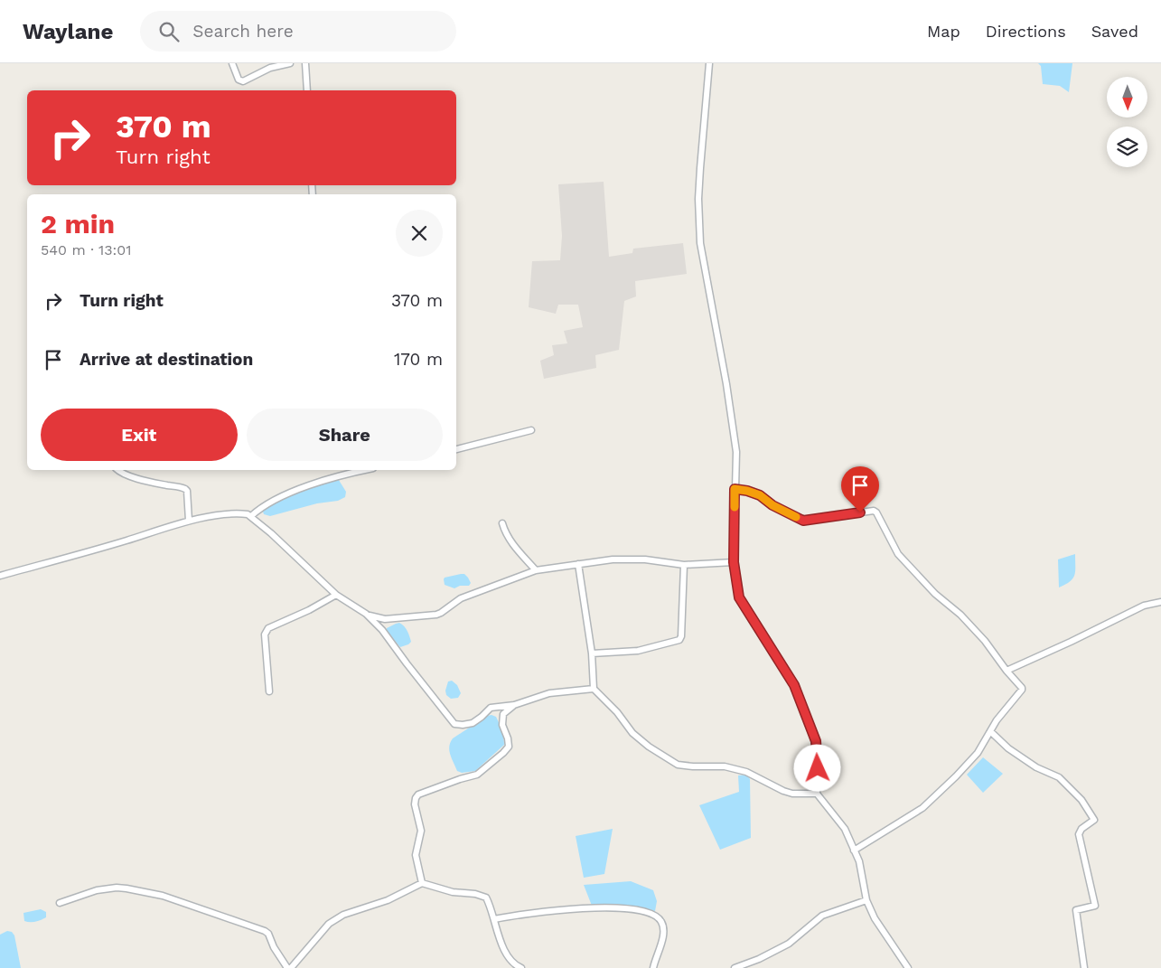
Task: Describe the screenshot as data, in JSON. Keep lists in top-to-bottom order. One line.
{"north":"bottom","page":{"header":"Waylane","search":"Search here","nav":["Map","Directions","Saved"],"turn":["370 m","Turn right"],"heading":["2 min","540 m · 13:01"],"list":[{"name":"Turn right","value":"370 m"},{"name":"Arrive at destination","value":"170 m"}],"buttons":["Exit","Share"]}}
